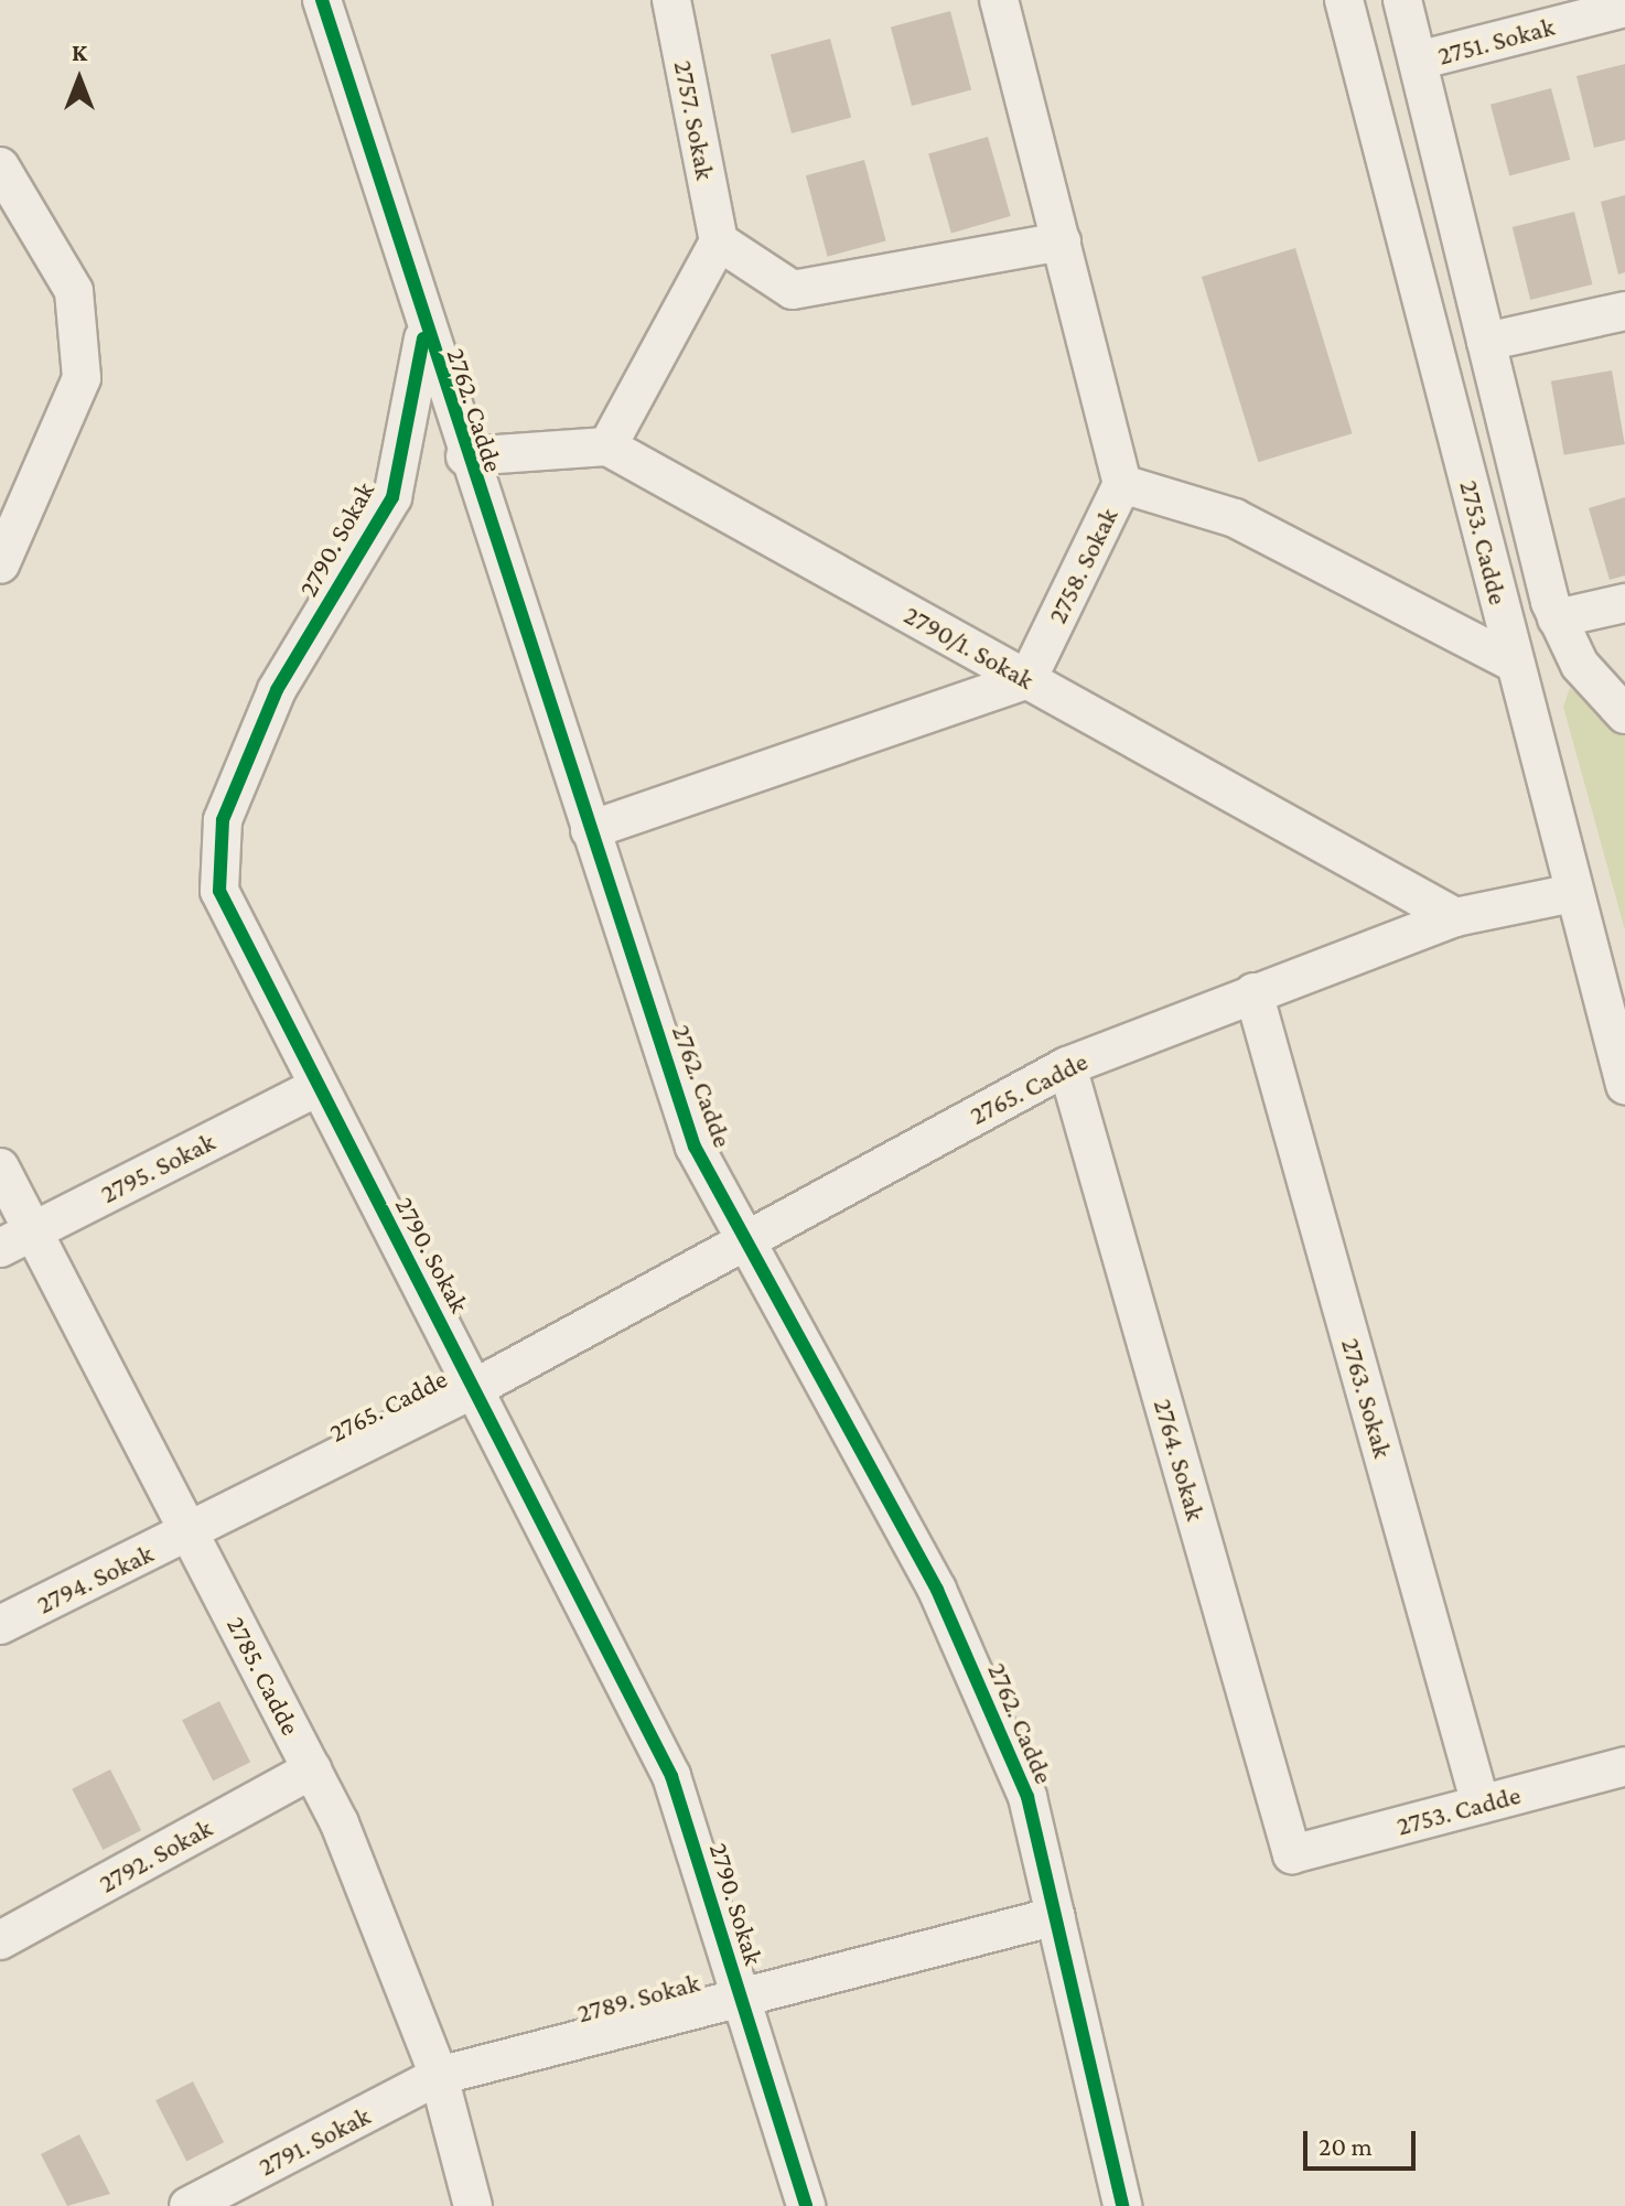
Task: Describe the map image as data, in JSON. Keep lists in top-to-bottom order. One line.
{"streets":{"street":["2751. Sokak","2757. Sokak","2762. Cadde","2790. Sokak","2753. Cadde","2758. Sokak","2790/1. Sokak","2765. Cadde","2795. Sokak","2763. Sokak","2764. Sokak","2794. Sokak","2785. Cadde","2792. Sokak","2789. Sokak","2791. Sokak"]},"crossings":[["2762. Cadde","2790. Sokak"],["2762. Cadde","2765. Cadde"],["2762. Cadde","2789. Sokak"],["2790. Sokak","2765. Cadde"],["2790. Sokak","2795. Sokak"],["2790. Sokak","2789. Sokak"],["2753. Cadde","2765. Cadde"],["2753. Cadde","2763. Sokak"],["2753. Cadde","2764. Sokak"],["2758. Sokak","2790/1. Sokak"],["2790/1. Sokak","2765. Cadde"],["2765. Cadde","2763. Sokak"],["2765. Cadde","2764. Sokak"],["2765. Cadde","2794. Sokak"],["2765. Cadde","2785. Cadde"],["2795. Sokak","2785. Cadde"],["2794. Sokak","2785. Cadde"],["2785. Cadde","2792. Sokak"],["2785. Cadde","2789. Sokak"],["2785. Cadde","2791. Sokak"],["2789. Sokak","2791. Sokak"]],"scale_bar":"20 m","north":"top"}
